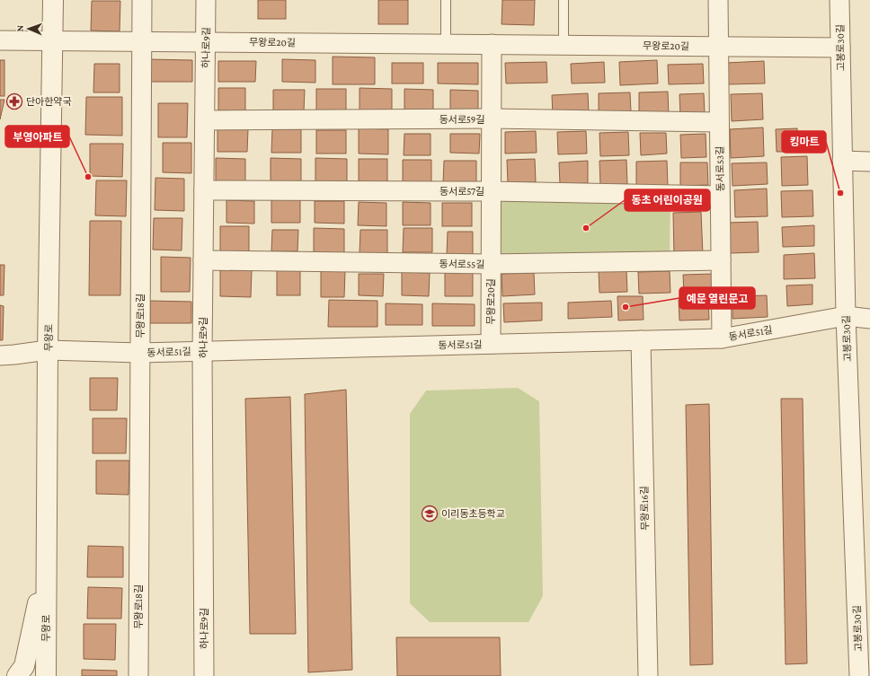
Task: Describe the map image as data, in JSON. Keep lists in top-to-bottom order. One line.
{"streets":{"street":["무왕로20길","하나로9길","고봉로30길","동서로59길","동서로53길","동서로57길","동서로55길","무왕로18길","동서로51길","무왕로","무왕로16길"]},"crossings":[["무왕로20길","하나로9길"],["무왕로20길","고봉로30길"],["무왕로20길","동서로59길"],["무왕로20길","동서로53길"],["무왕로20길","동서로57길"],["무왕로20길","동서로55길"],["무왕로20길","무왕로18길"],["무왕로20길","동서로51길"],["무왕로20길","무왕로"],["하나로9길","동서로59길"],["하나로9길","동서로57길"],["하나로9길","동서로55길"],["하나로9길","동서로51길"],["고봉로30길","동서로51길"],["동서로59길","동서로53길"],["동서로53길","동서로57길"],["동서로53길","동서로55길"],["동서로53길","동서로51길"],["무왕로18길","동서로51길"],["동서로51길","무왕로"],["동서로51길","무왕로16길"]],"places":{"pharmacy":["단아한약국"],"other":["부영아파트","킹마트","동초 어린이공원","예문 열린문고"],"school or university":["이리동초등학교"]},"north":"left"}
